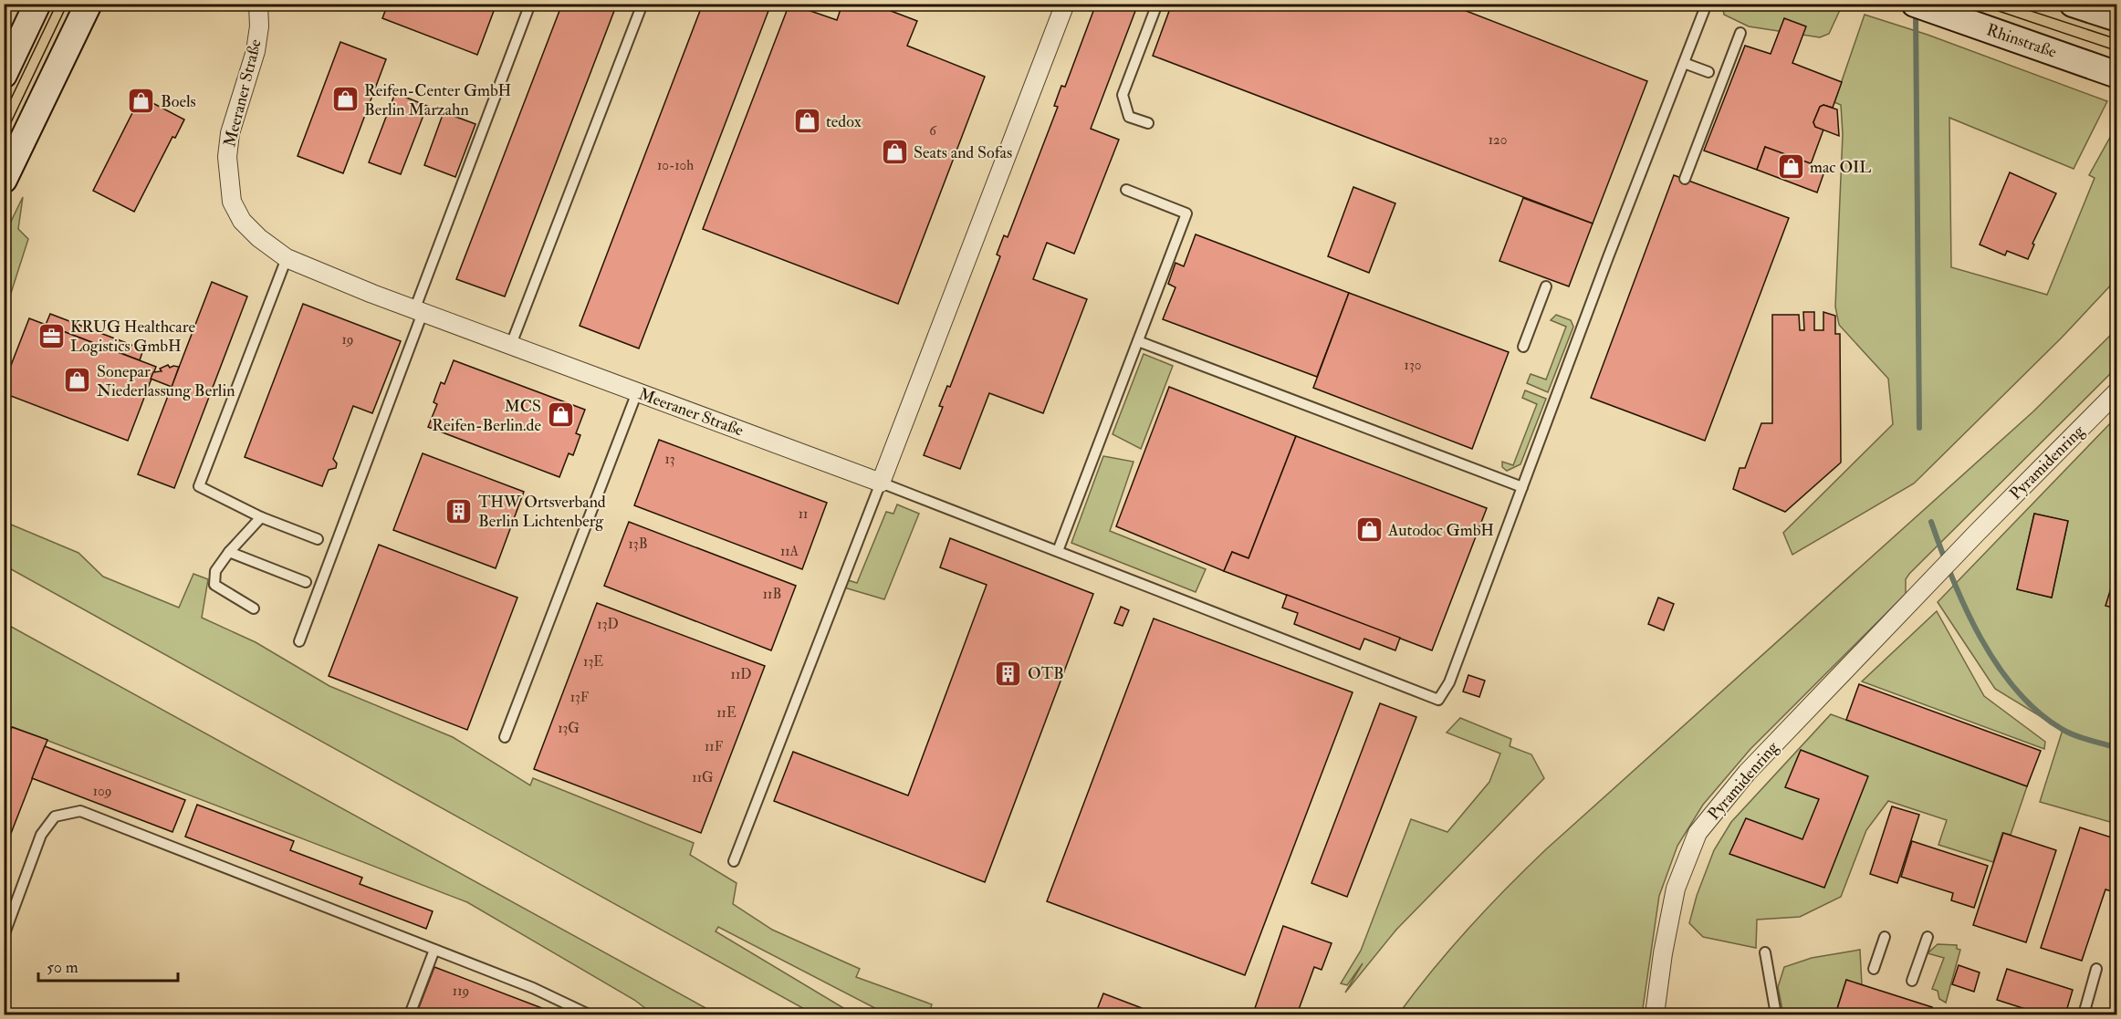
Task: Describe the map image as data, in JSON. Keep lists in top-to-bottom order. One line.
{"streets":{"main road":["Rhinstraße"],"street":["Meeraner Straße","Pyramidenring"]},"places":{"shop":["Reifen-Center GmbH Berlin Marzahn","Boels","tedox","Seats and Sofas","mac OIL","Sonepar Niederlassung Berlin","MCS Reifen-Berlin.de","Autodoc GmbH"],"office":["KRUG Healthcare Logistics GmbH"],"building":["THW Ortsverband Berlin Lichtenberg","OTB"]},"house_numbers":["6","120","10-10h","19","130","13","11","13B","11A","11B","13D","13E","11D","13F","11E","13G","11F","11G","109","119"],"scale_bar":"50 m"}
